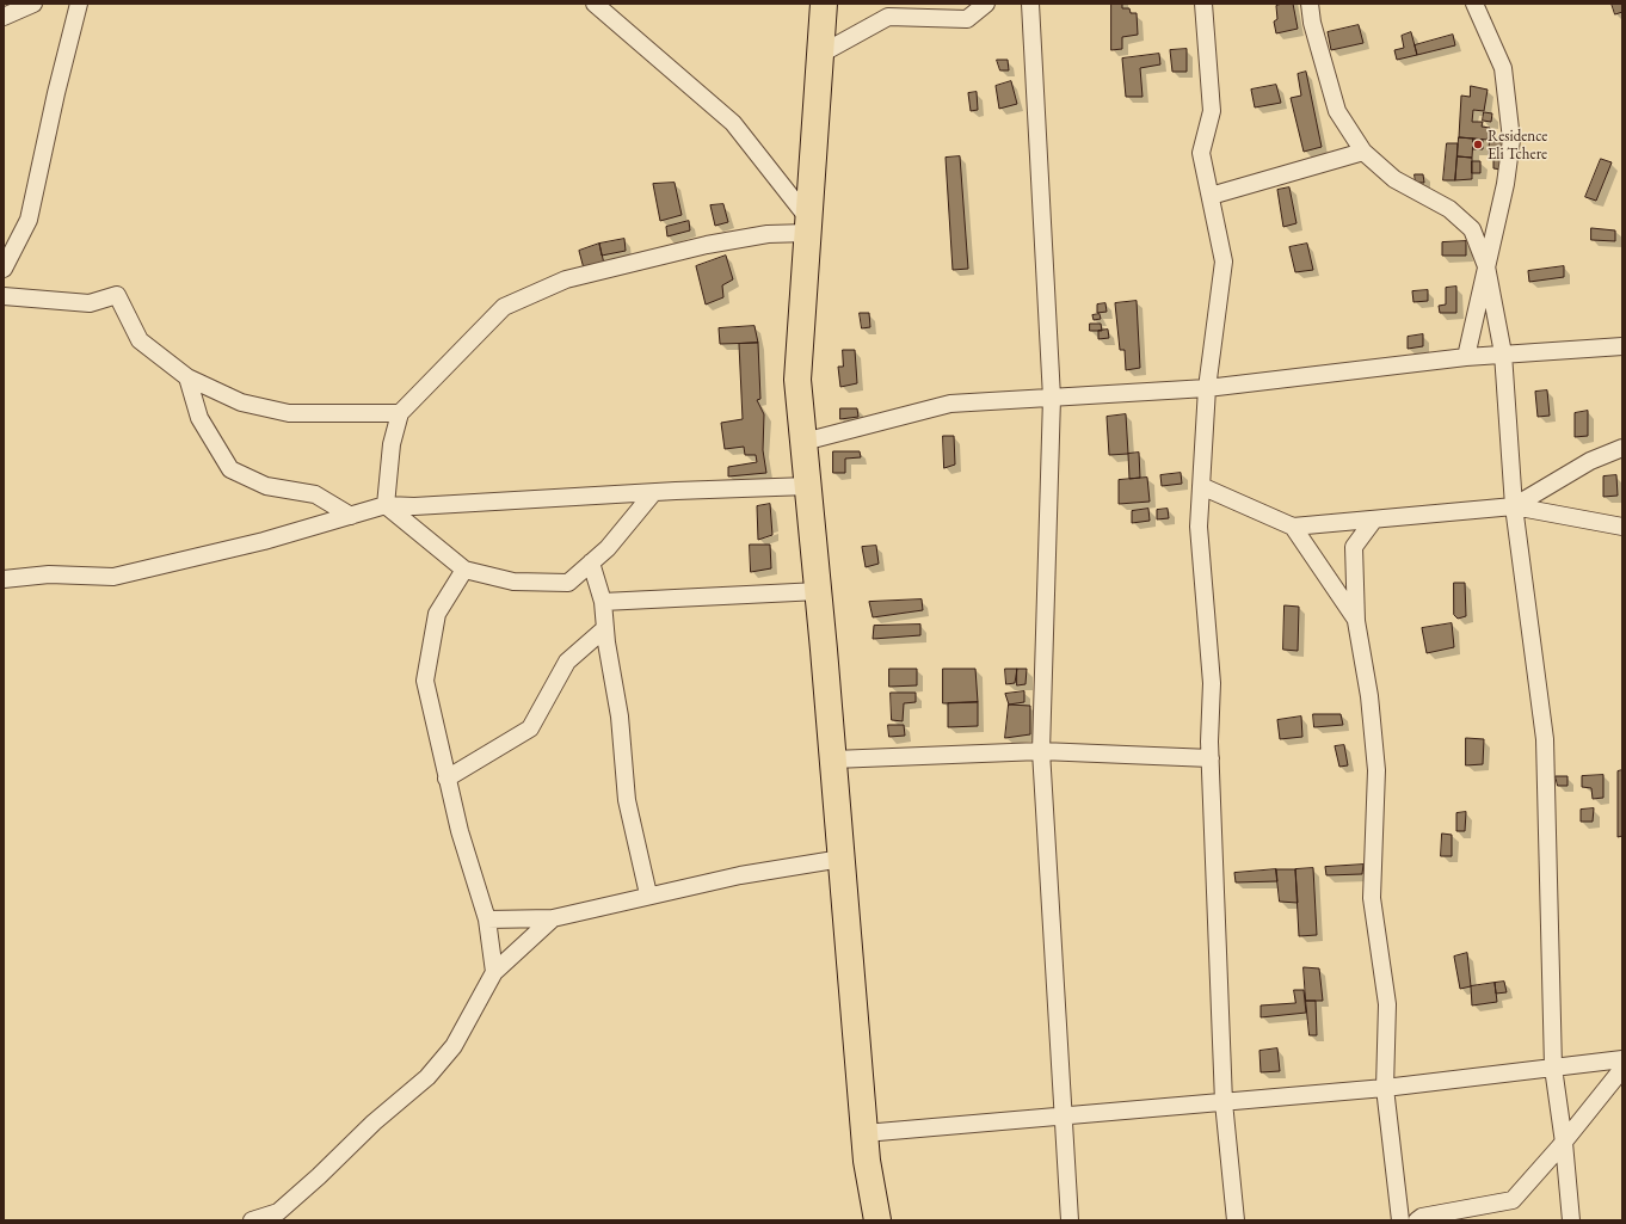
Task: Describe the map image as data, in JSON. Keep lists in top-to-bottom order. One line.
{"places":["Residence Eli Tchere"]}
